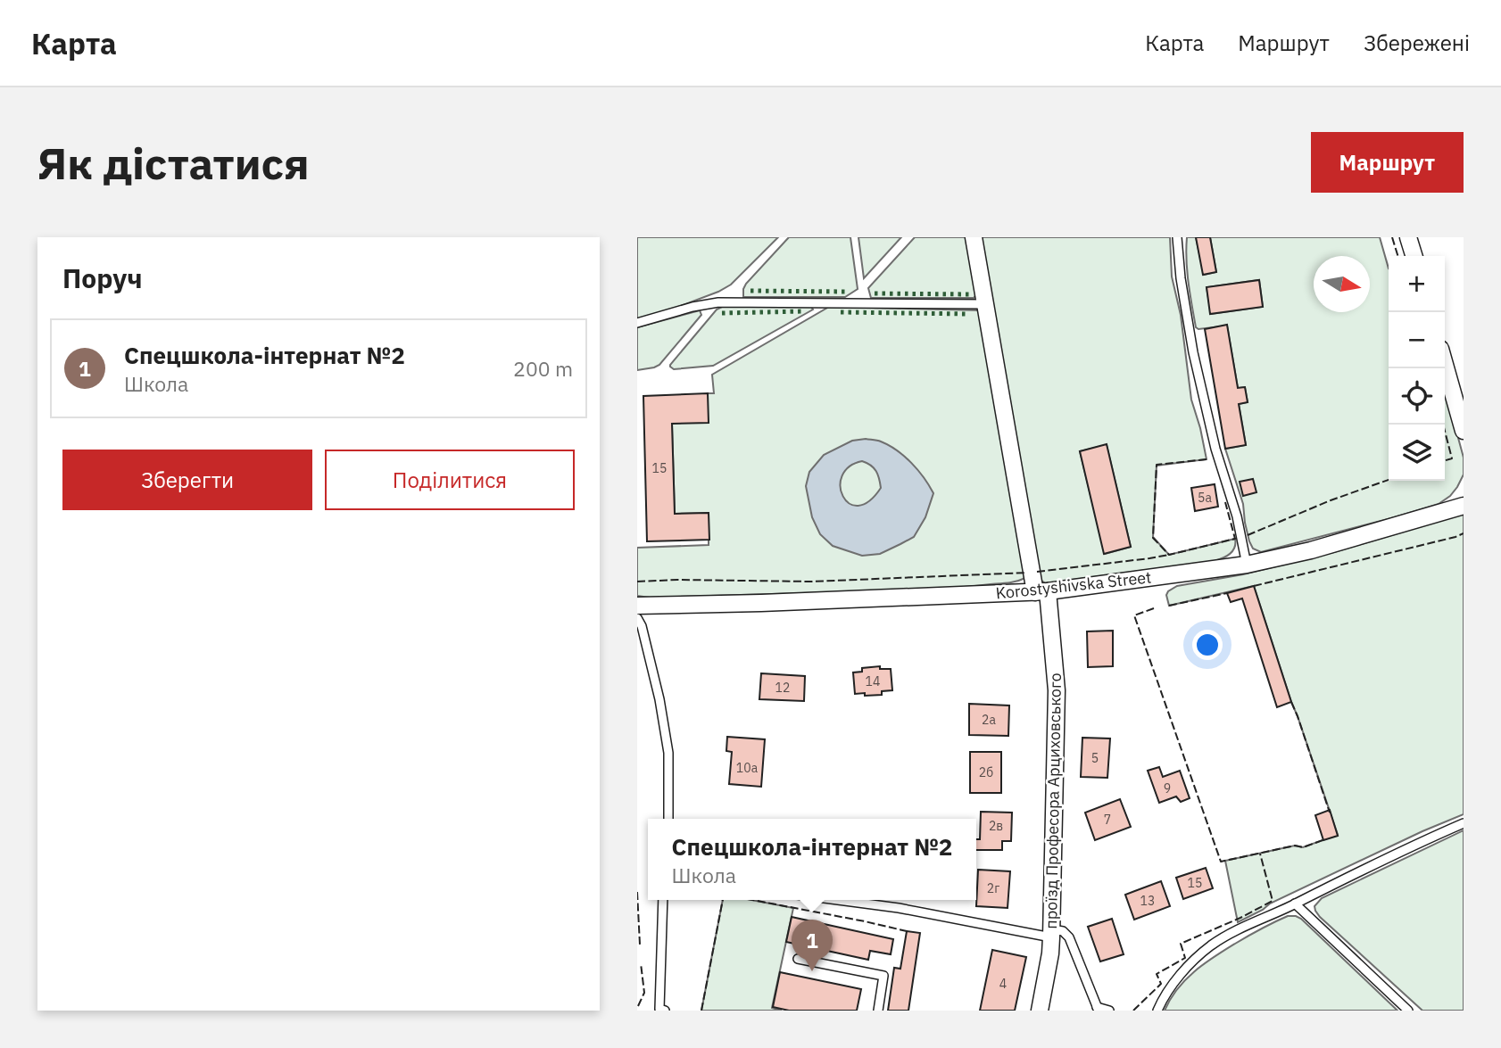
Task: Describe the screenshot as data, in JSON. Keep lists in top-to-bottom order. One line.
{"streets":{"street":["Korostyshivska Street","проїзд Професора Арциховського"]},"crossings":[["Korostyshivska Street","проїзд Професора Арциховського"]],"house_numbers":["15","5а","14","12","2а","5","10а","2б","9","7","2в","15","2г","13","4"],"north":"right","page":{"header":"Карта","nav":["Карта","Маршрут","Збережені"],"buttons":["Маршрут",["Зберегти","Поділитися"]],"title":"Як дістатися","heading":"Поруч","map_buttons":["+","−"],"list":[{"mark":"1","name":"Спецшкола-інтернат №2","note":"Школа","value":"200 m"}],"popup":["Спецшкола-інтернат №2","Школа"],"pins":"1"}}
